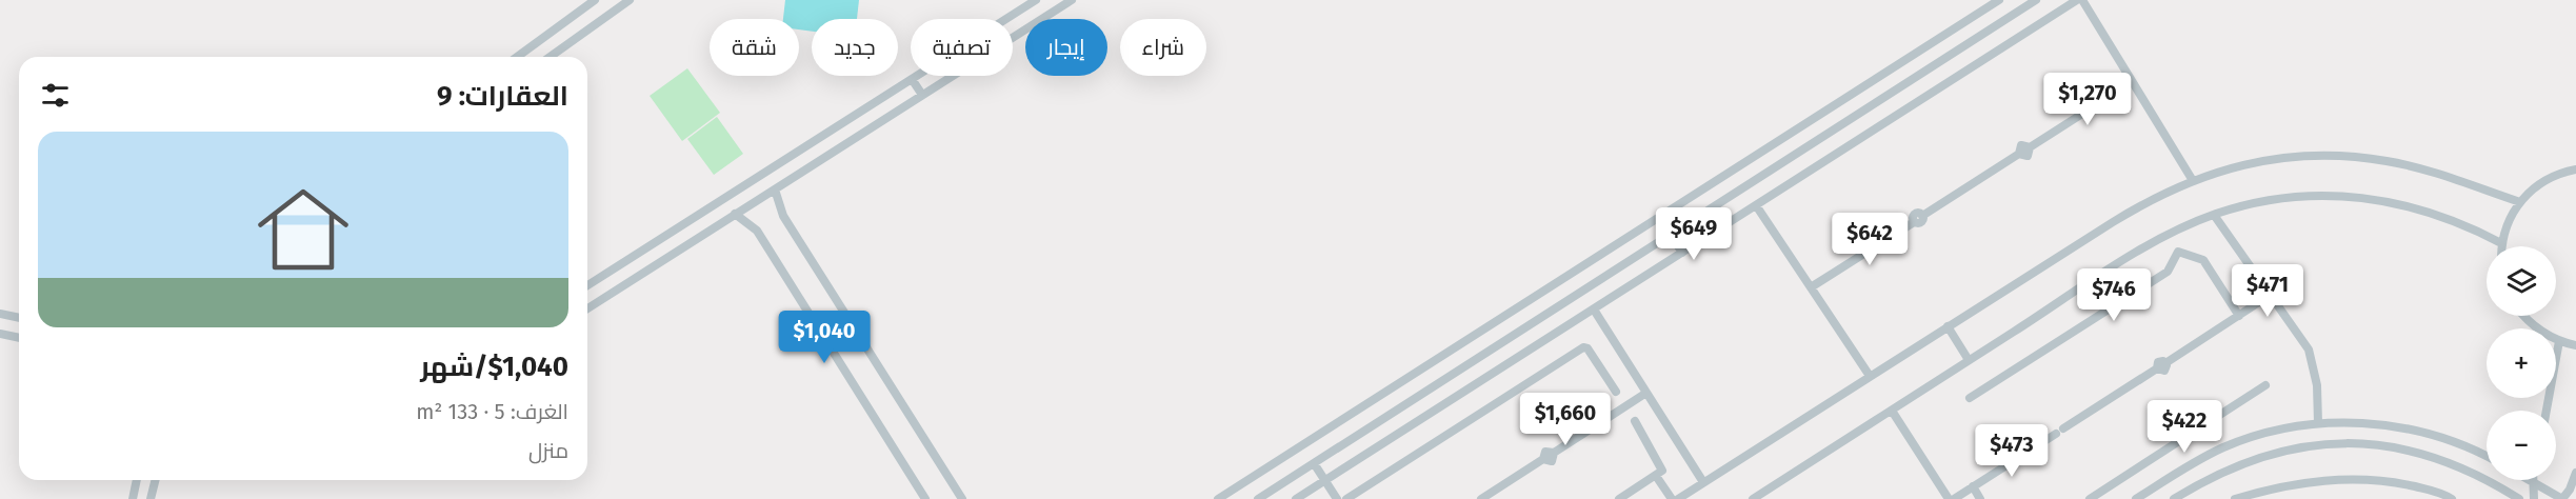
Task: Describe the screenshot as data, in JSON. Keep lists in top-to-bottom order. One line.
{"page":{"chip":["شراء","إيجار","تصفية","جديد","شقة"],"heading":"العقارات: 9","price":["$1,270","$649","$642","$471","$746","$1,040","$1,660","$422","$473"],"list":[{"name":"$1,040/شهر","note":"الغرف: 5 · 133 m² · منزل"}],"map_buttons":["+","−"]}}
